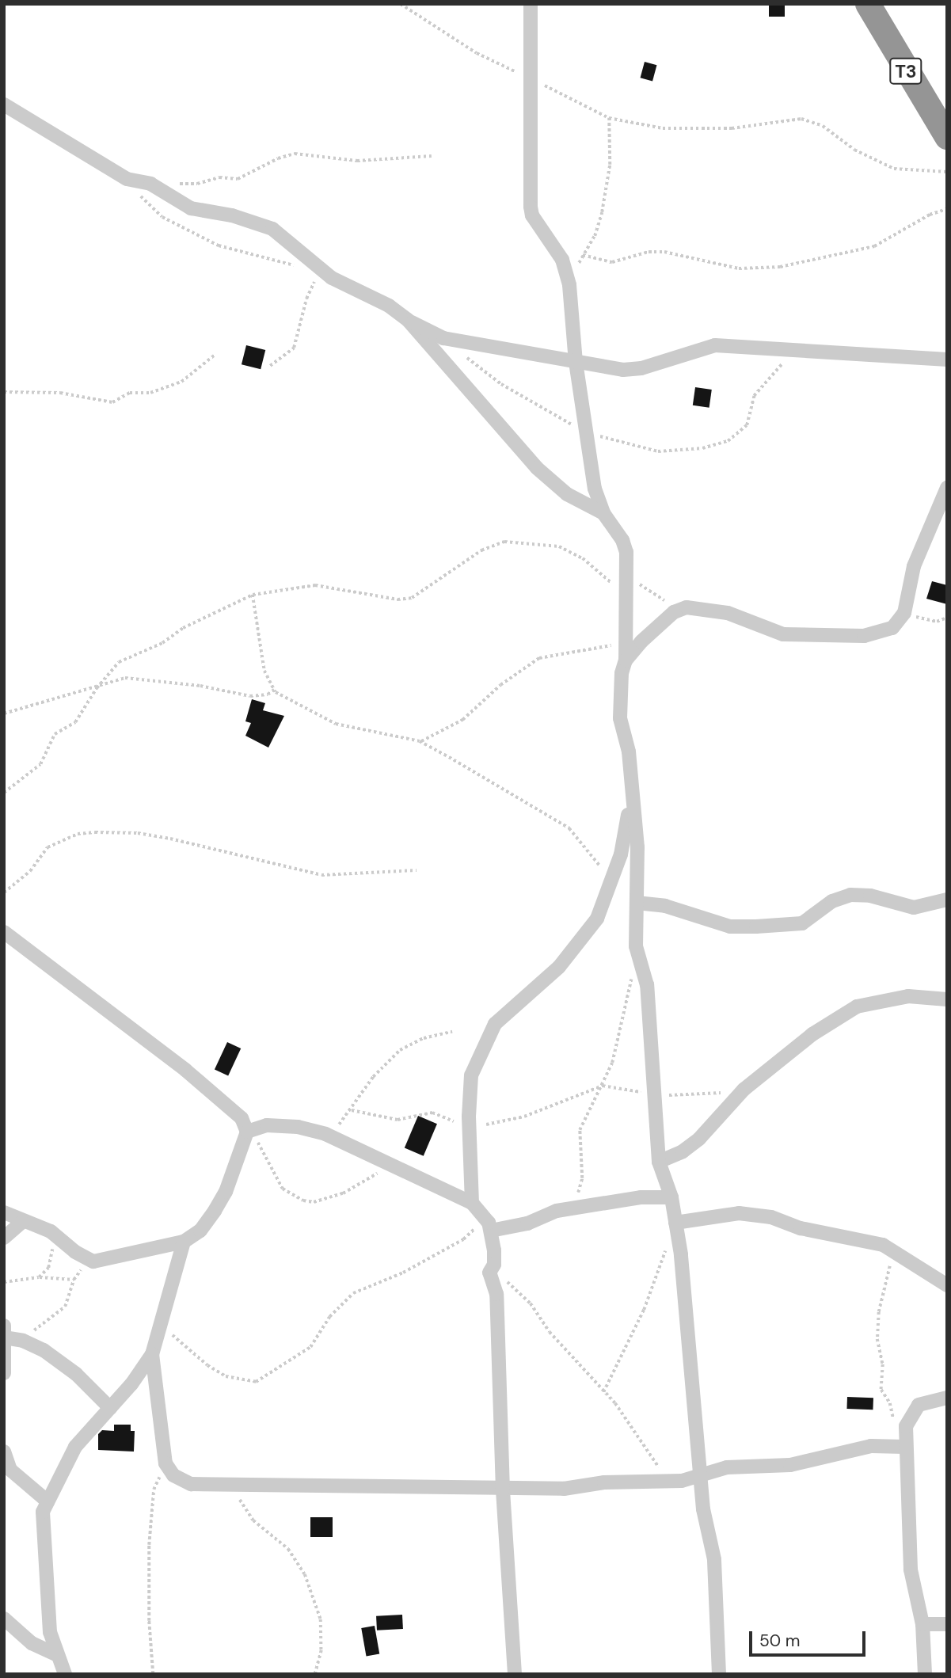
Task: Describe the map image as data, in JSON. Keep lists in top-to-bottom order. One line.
{"streets":{"highway":["T3"]},"scale_bar":"50 m"}
